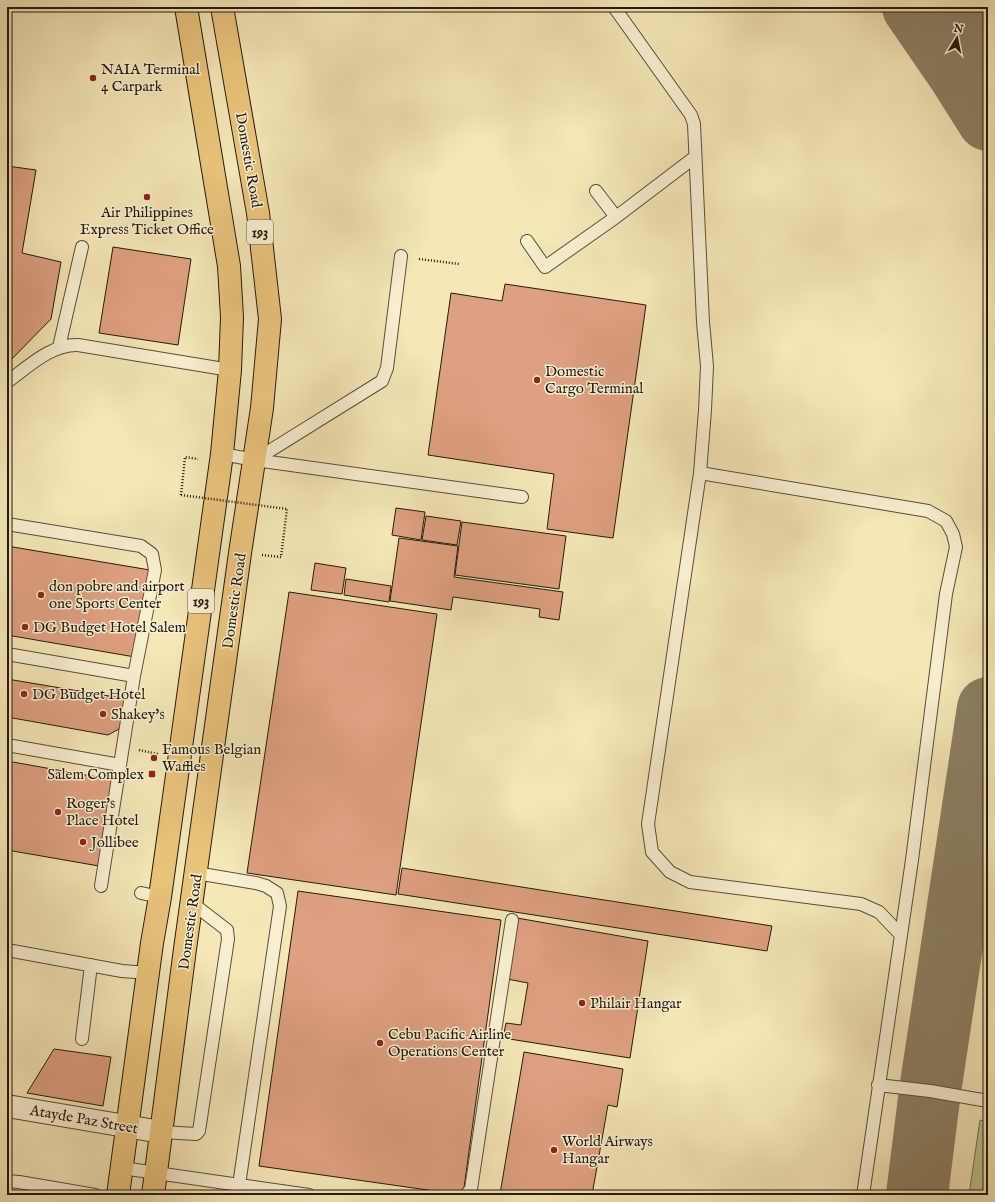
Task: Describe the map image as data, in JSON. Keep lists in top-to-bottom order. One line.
{"streets":{"main road":["Domestic Road","193"],"street":["Atayde Paz Street"]},"crossings":[["Domestic Road","Atayde Paz Street"],["193","Atayde Paz Street"]],"places":{"other":["NAIA Terminal 4 Carpark","Air Philippines Express Ticket Office","Domestic Cargo Terminal","don pobre and airport one Sports Center","DG Budget Hotel Salem","DG Budget Hotel","Shakey's","Famous Belgian Waffles","Roger's Place Hotel","Jollibee","Philair Hangar","Cebu Pacific Airline Operations Center","World Airways Hangar"],"transit":["Salem Complex"]},"north":"top"}
